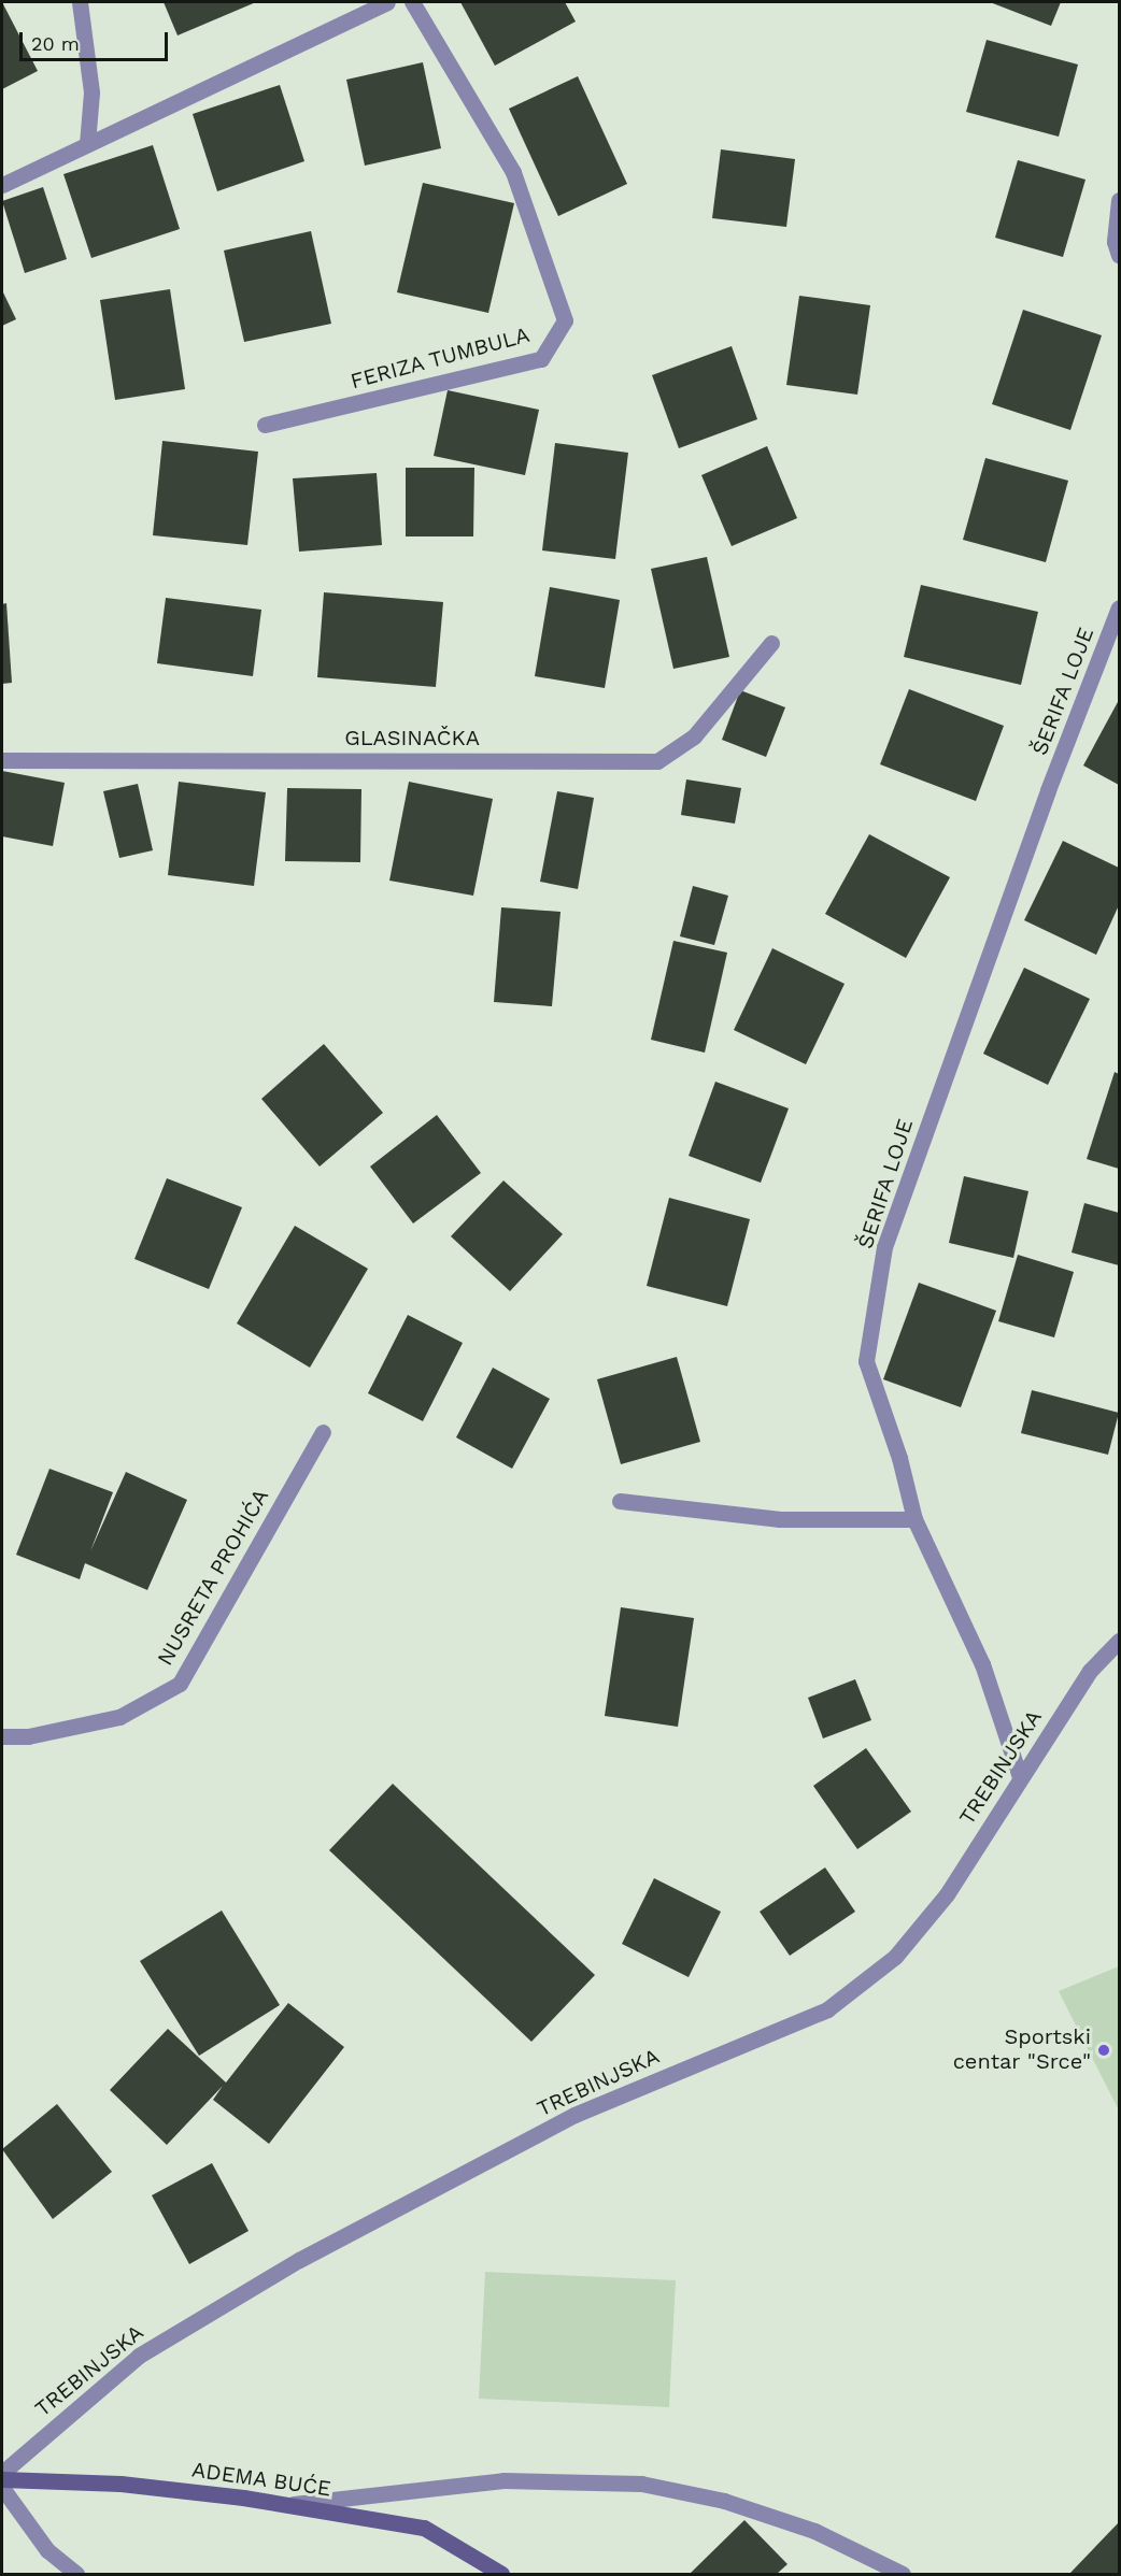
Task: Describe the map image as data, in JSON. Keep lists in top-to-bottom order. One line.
{"streets":{"street":["FERIZA TUMBULA","ŠERIFA LOJE","GLASINAČKA","NUSRETA PROHIĆA","TREBINJSKA","ADEMA BUĆE"]},"crossings":[["ŠERIFA LOJE","TREBINJSKA"]],"places":["Sportski centar \"Srce\""],"scale_bar":"20 m"}
